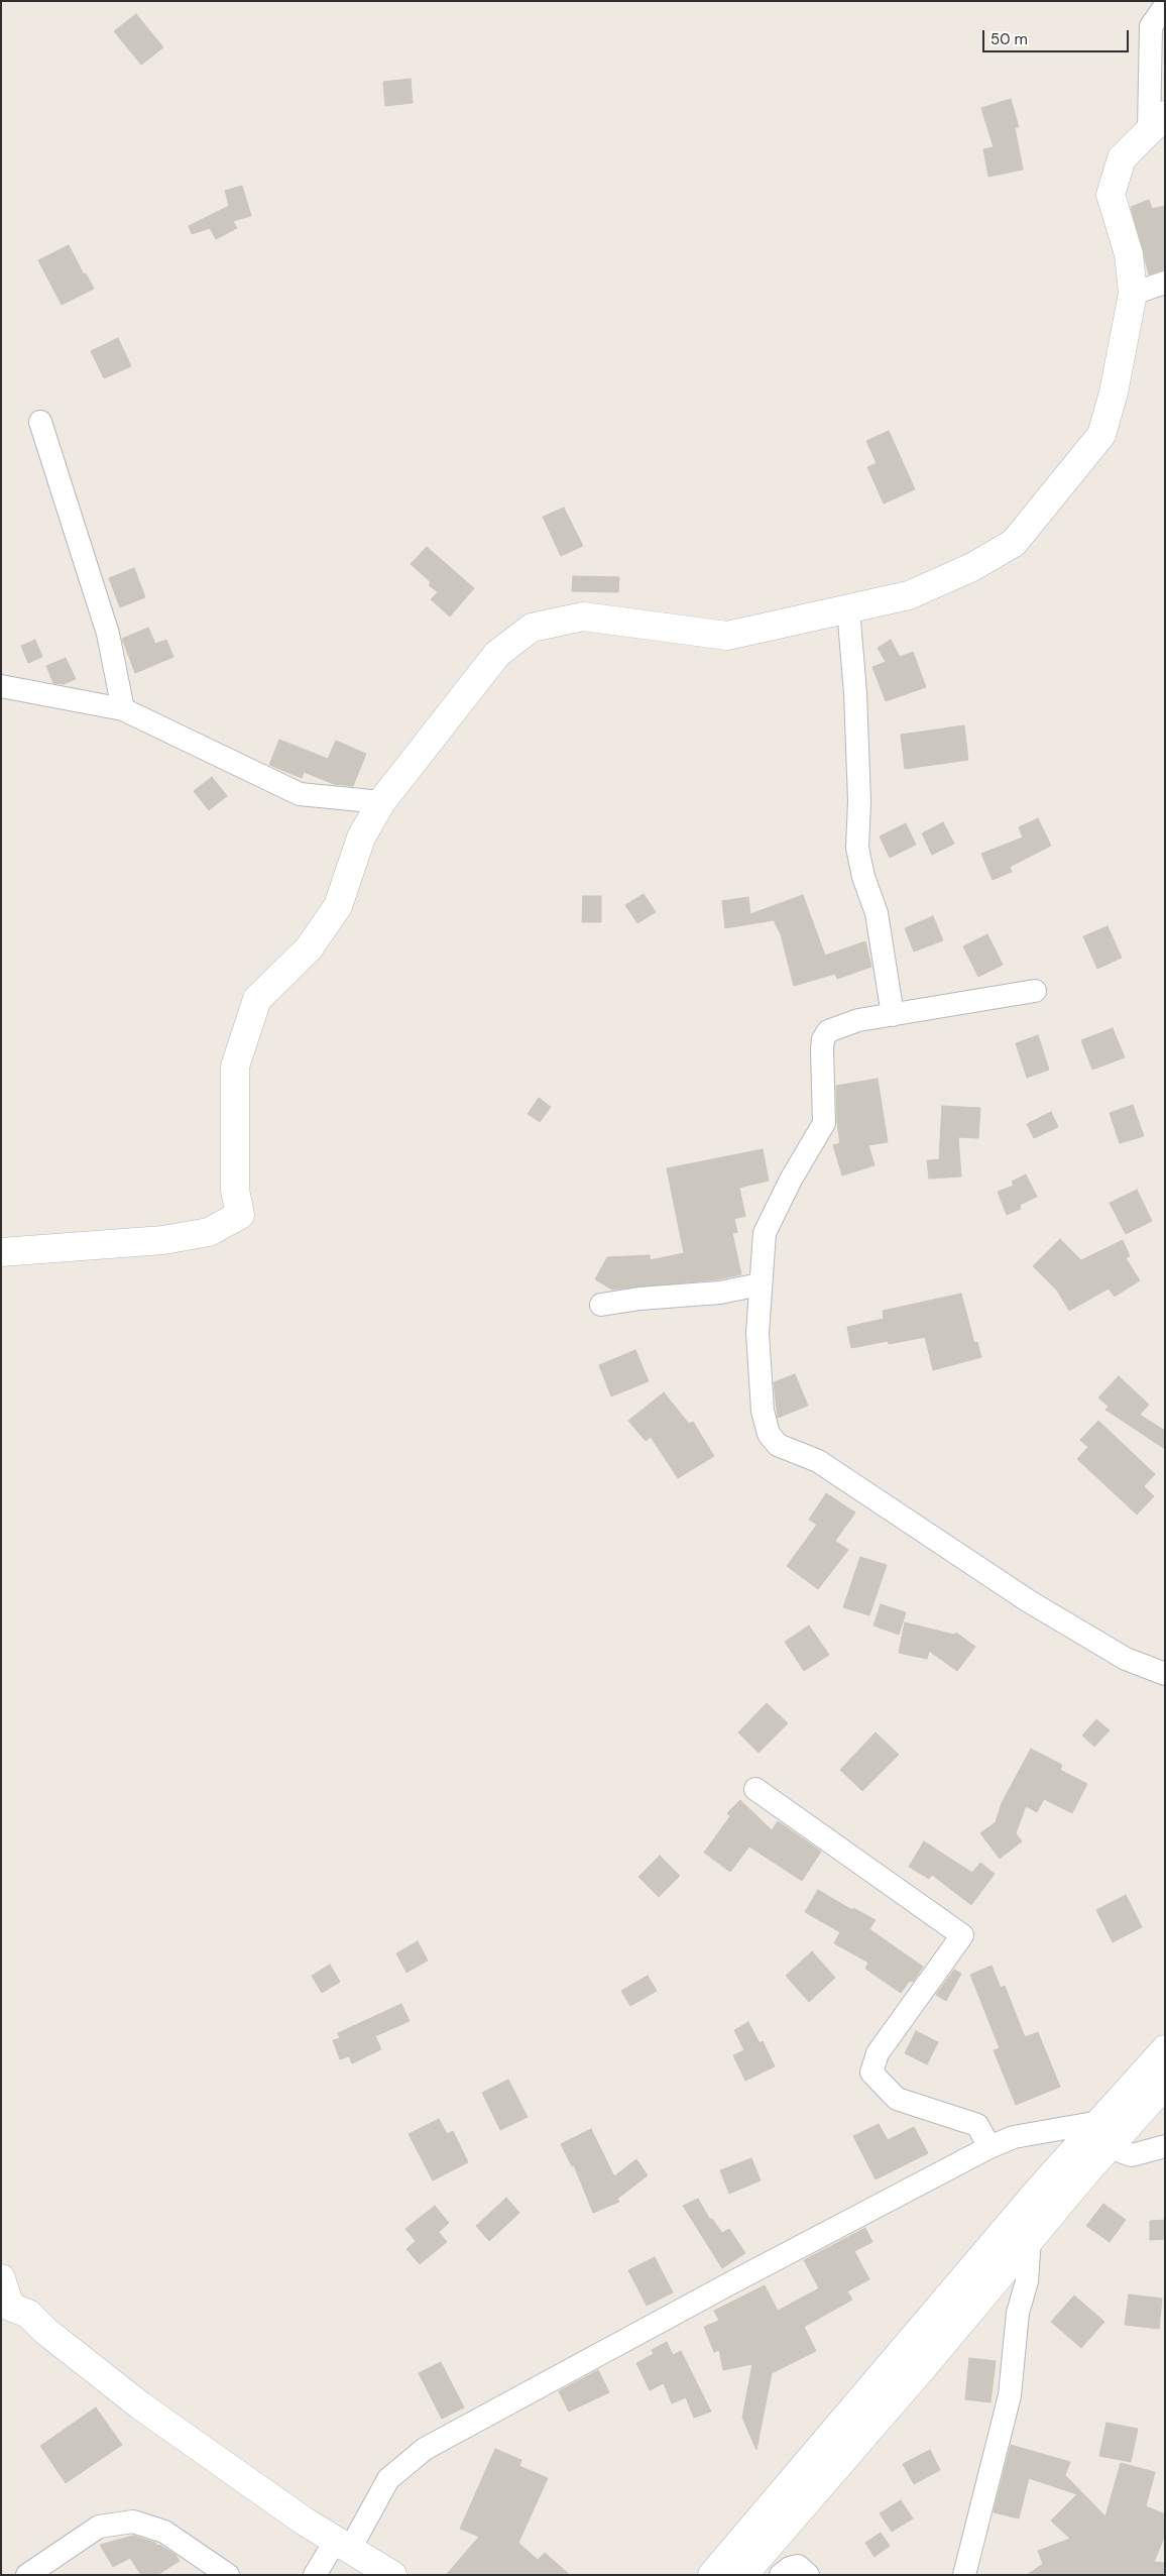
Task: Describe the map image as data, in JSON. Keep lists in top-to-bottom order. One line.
{"scale_bar":"50 m"}
